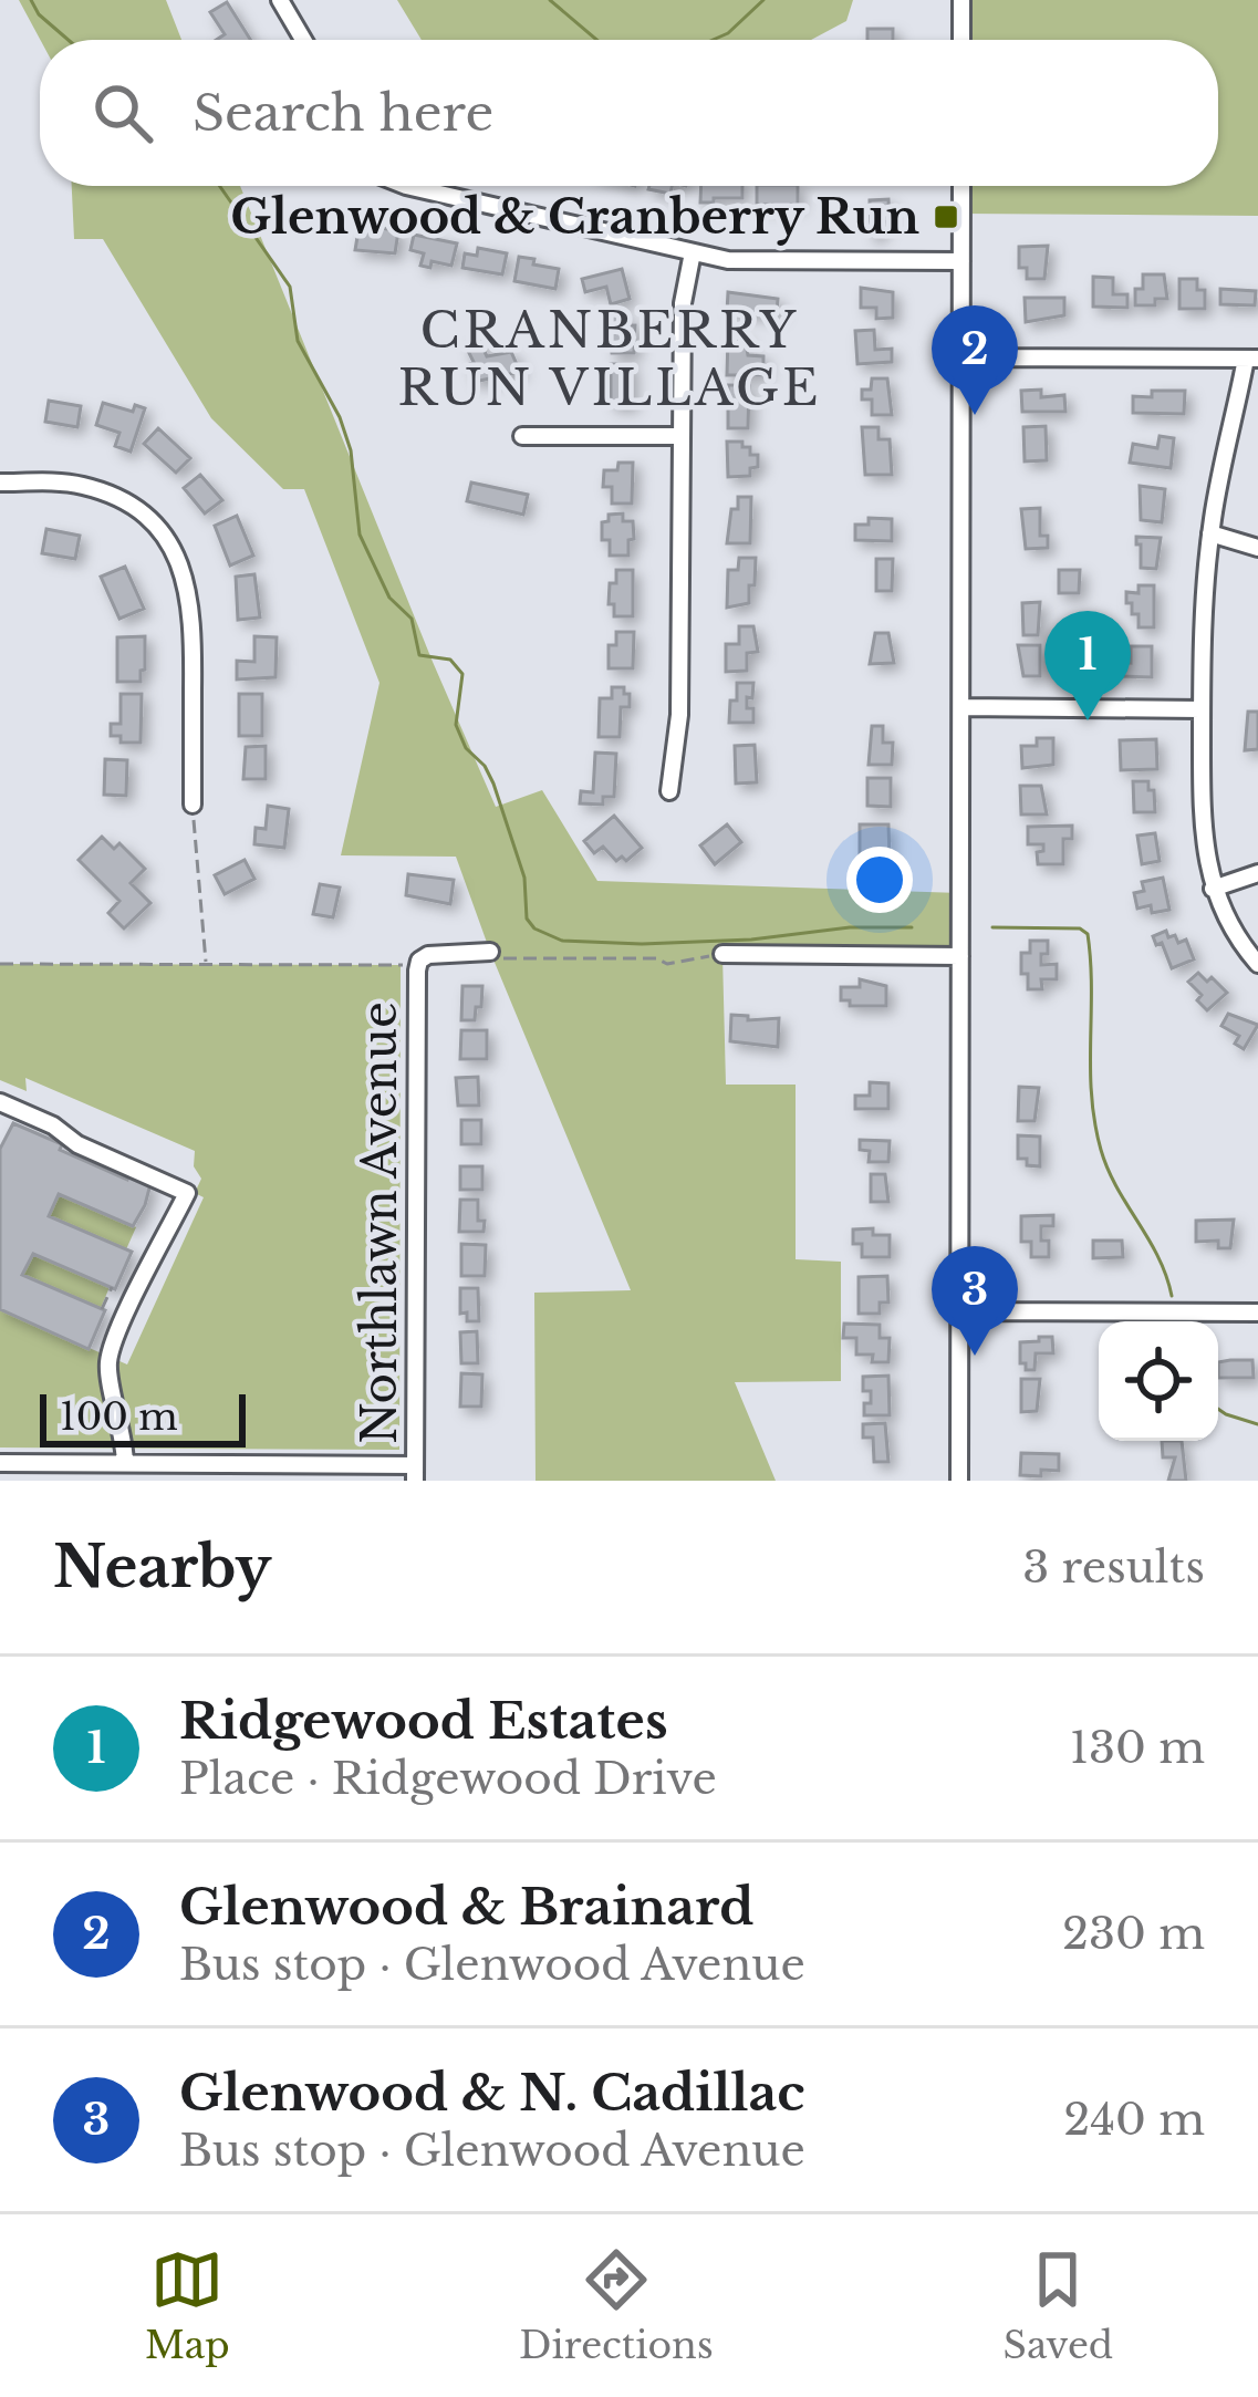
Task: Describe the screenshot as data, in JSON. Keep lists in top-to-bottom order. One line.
{"streets":{"street":["Northlawn Avenue"]},"districts":["CRANBERRY RUN VILLAGE"],"places":{"transit":["Glenwood & Cranberry Run"]},"scale_bar":"100 m","page":{"search":"Search here","pins":["2","1","3"],"scale":"100 m","heading":["Nearby","3 results"],"list":[{"mark":"1","name":"Ridgewood Estates","note":"Place · Ridgewood Drive","value":"130 m"},{"mark":"2","name":"Glenwood & Brainard","note":"Bus stop · Glenwood Avenue","value":"230 m"},{"mark":"3","name":"Glenwood & N. Cadillac","note":"Bus stop · Glenwood Avenue","value":"240 m"}],"nav":["Map","Directions","Saved"]}}
